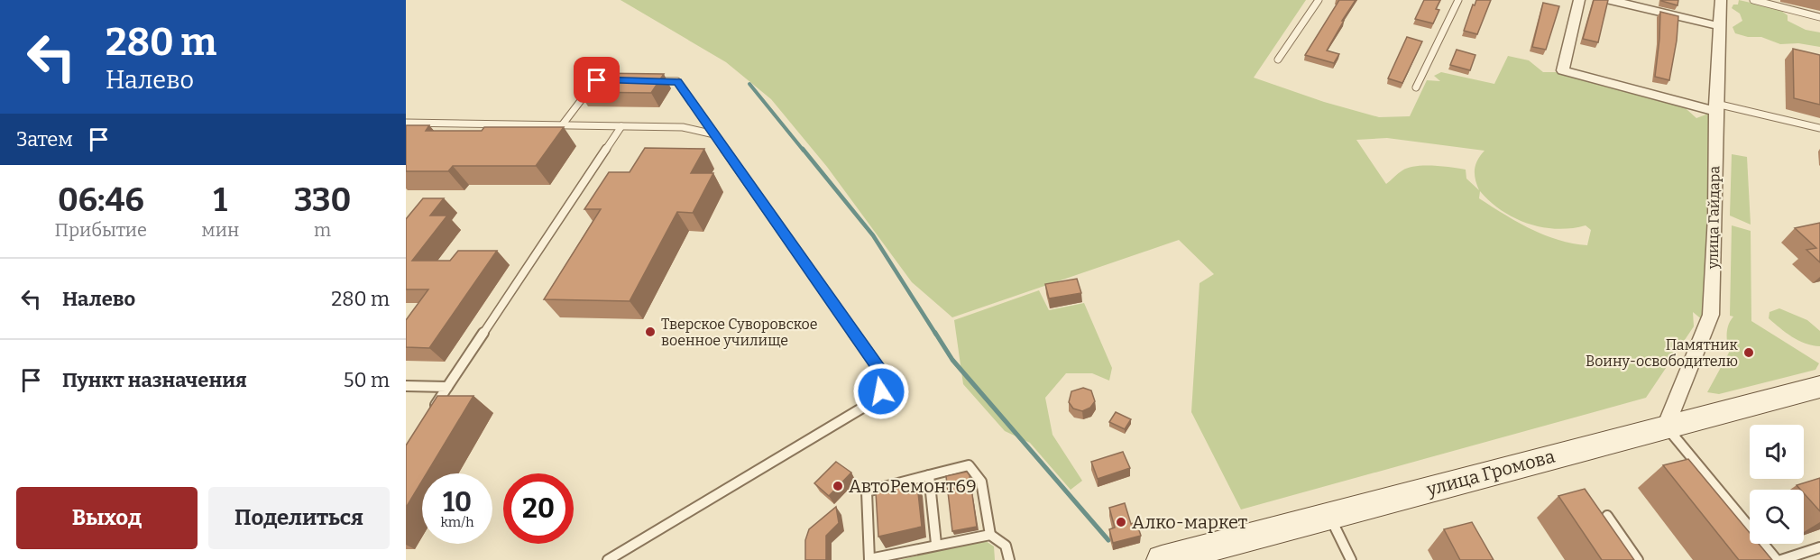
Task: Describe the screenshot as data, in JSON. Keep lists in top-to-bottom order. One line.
{"streets":{"street":["улица Гайдара","улица Громова"]},"crossings":[["улица Гайдара","улица Громова"]],"places":["Тверское Суворовское военное училище","Памятник Воину-освободителю","АвтоРемонт69","Алко-маркет"],"page":{"turn":["280 m","Налево"],"then":"Затем","eta":["06:46","Прибытие","1","мин","330","m"],"list":[{"name":"Налево","value":"280 m"},{"name":"Пункт назначения","value":"50 m"}],"speed":"10 km/h","limit":"20","buttons":["Выход","Поделиться"]}}
